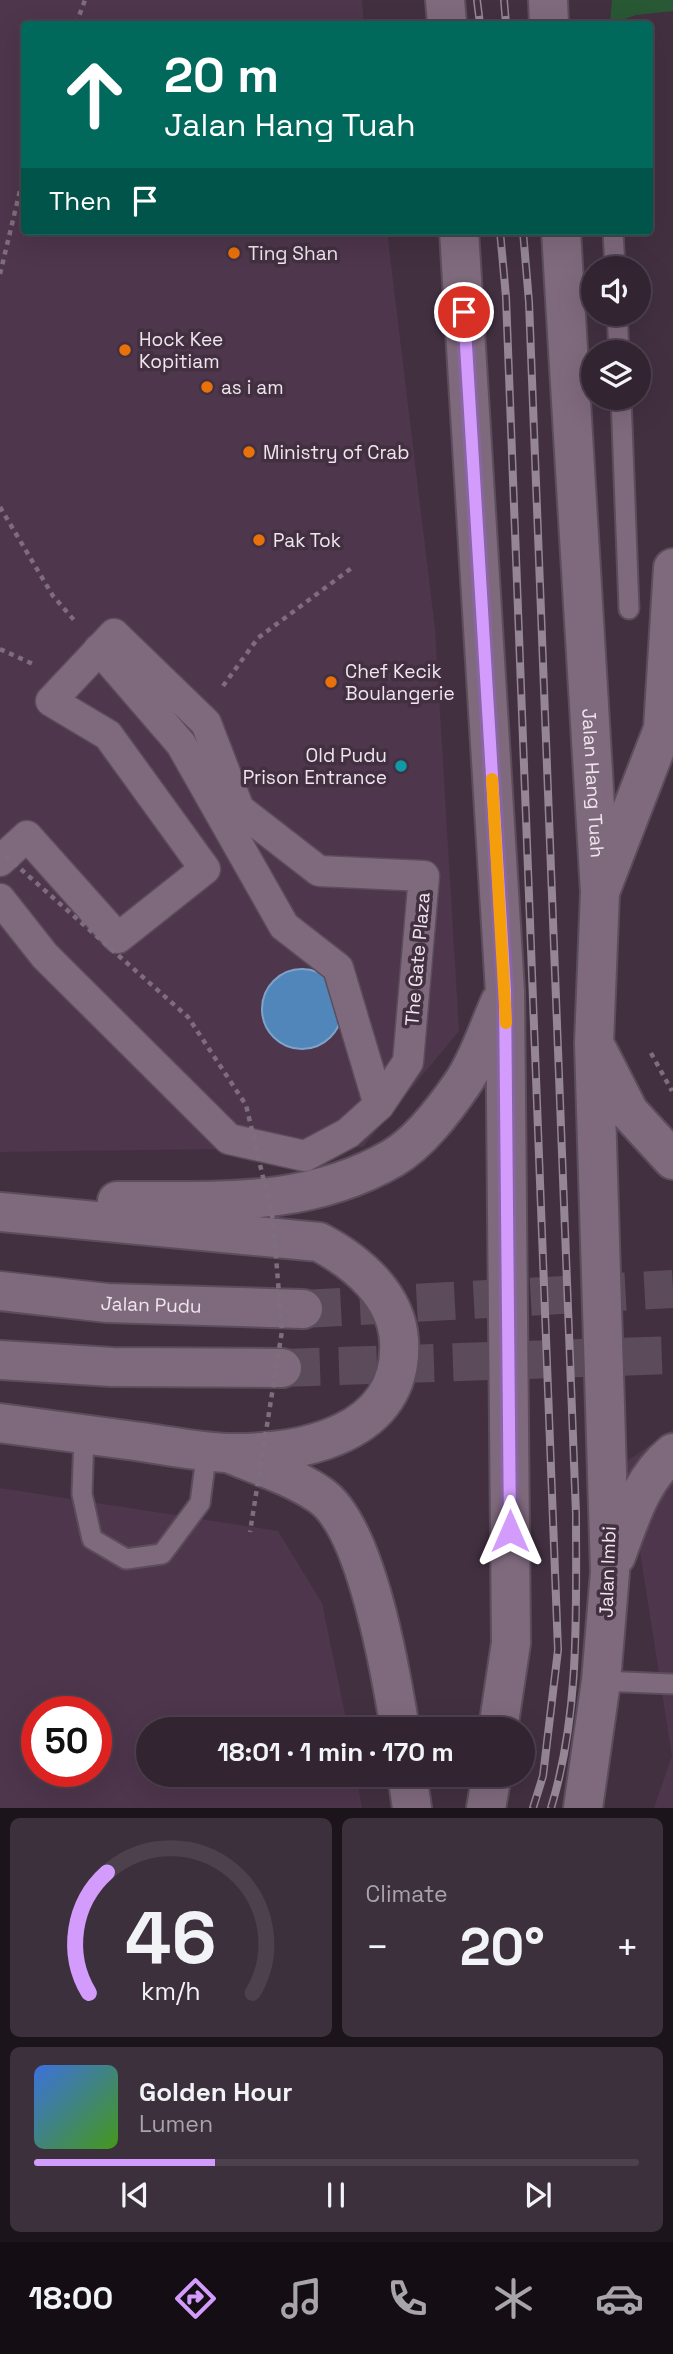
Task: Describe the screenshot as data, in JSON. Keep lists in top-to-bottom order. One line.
{"streets":{"main road":["Jalan Hang Tuah","Jalan Pudu","Jalan Imbi"],"street":["The Gate Plaza"]},"crossings":[["Jalan Hang Tuah","Jalan Imbi"]],"places":["Ting Shan","Hock Kee Kopitiam","as i am","Ministry of Crab","Pak Tok","Chef Kecik Boulangerie","Old Pudu Prison Entrance"],"page":{"turn":["20 m","Jalan Hang Tuah"],"then":"Then","limit":"50","trip":"18:01 · 1 min · 170 m","tile":"Climate","heat":["−","20°","+"],"song":["Golden Hour","Lumen"],"tabs":"18:00","gauge":["46","km/h"]}}
